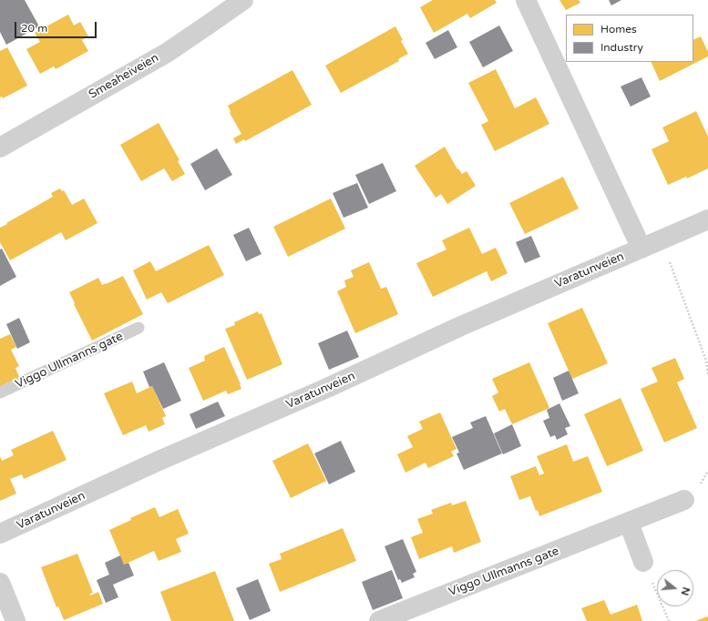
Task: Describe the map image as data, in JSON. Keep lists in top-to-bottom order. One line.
{"streets":{"street":["Smeaheiveien","Varatunveien","Viggo Ullmanns gate"]},"legend":["Homes","Industry"],"scale_bar":"20 m","north":"right"}
